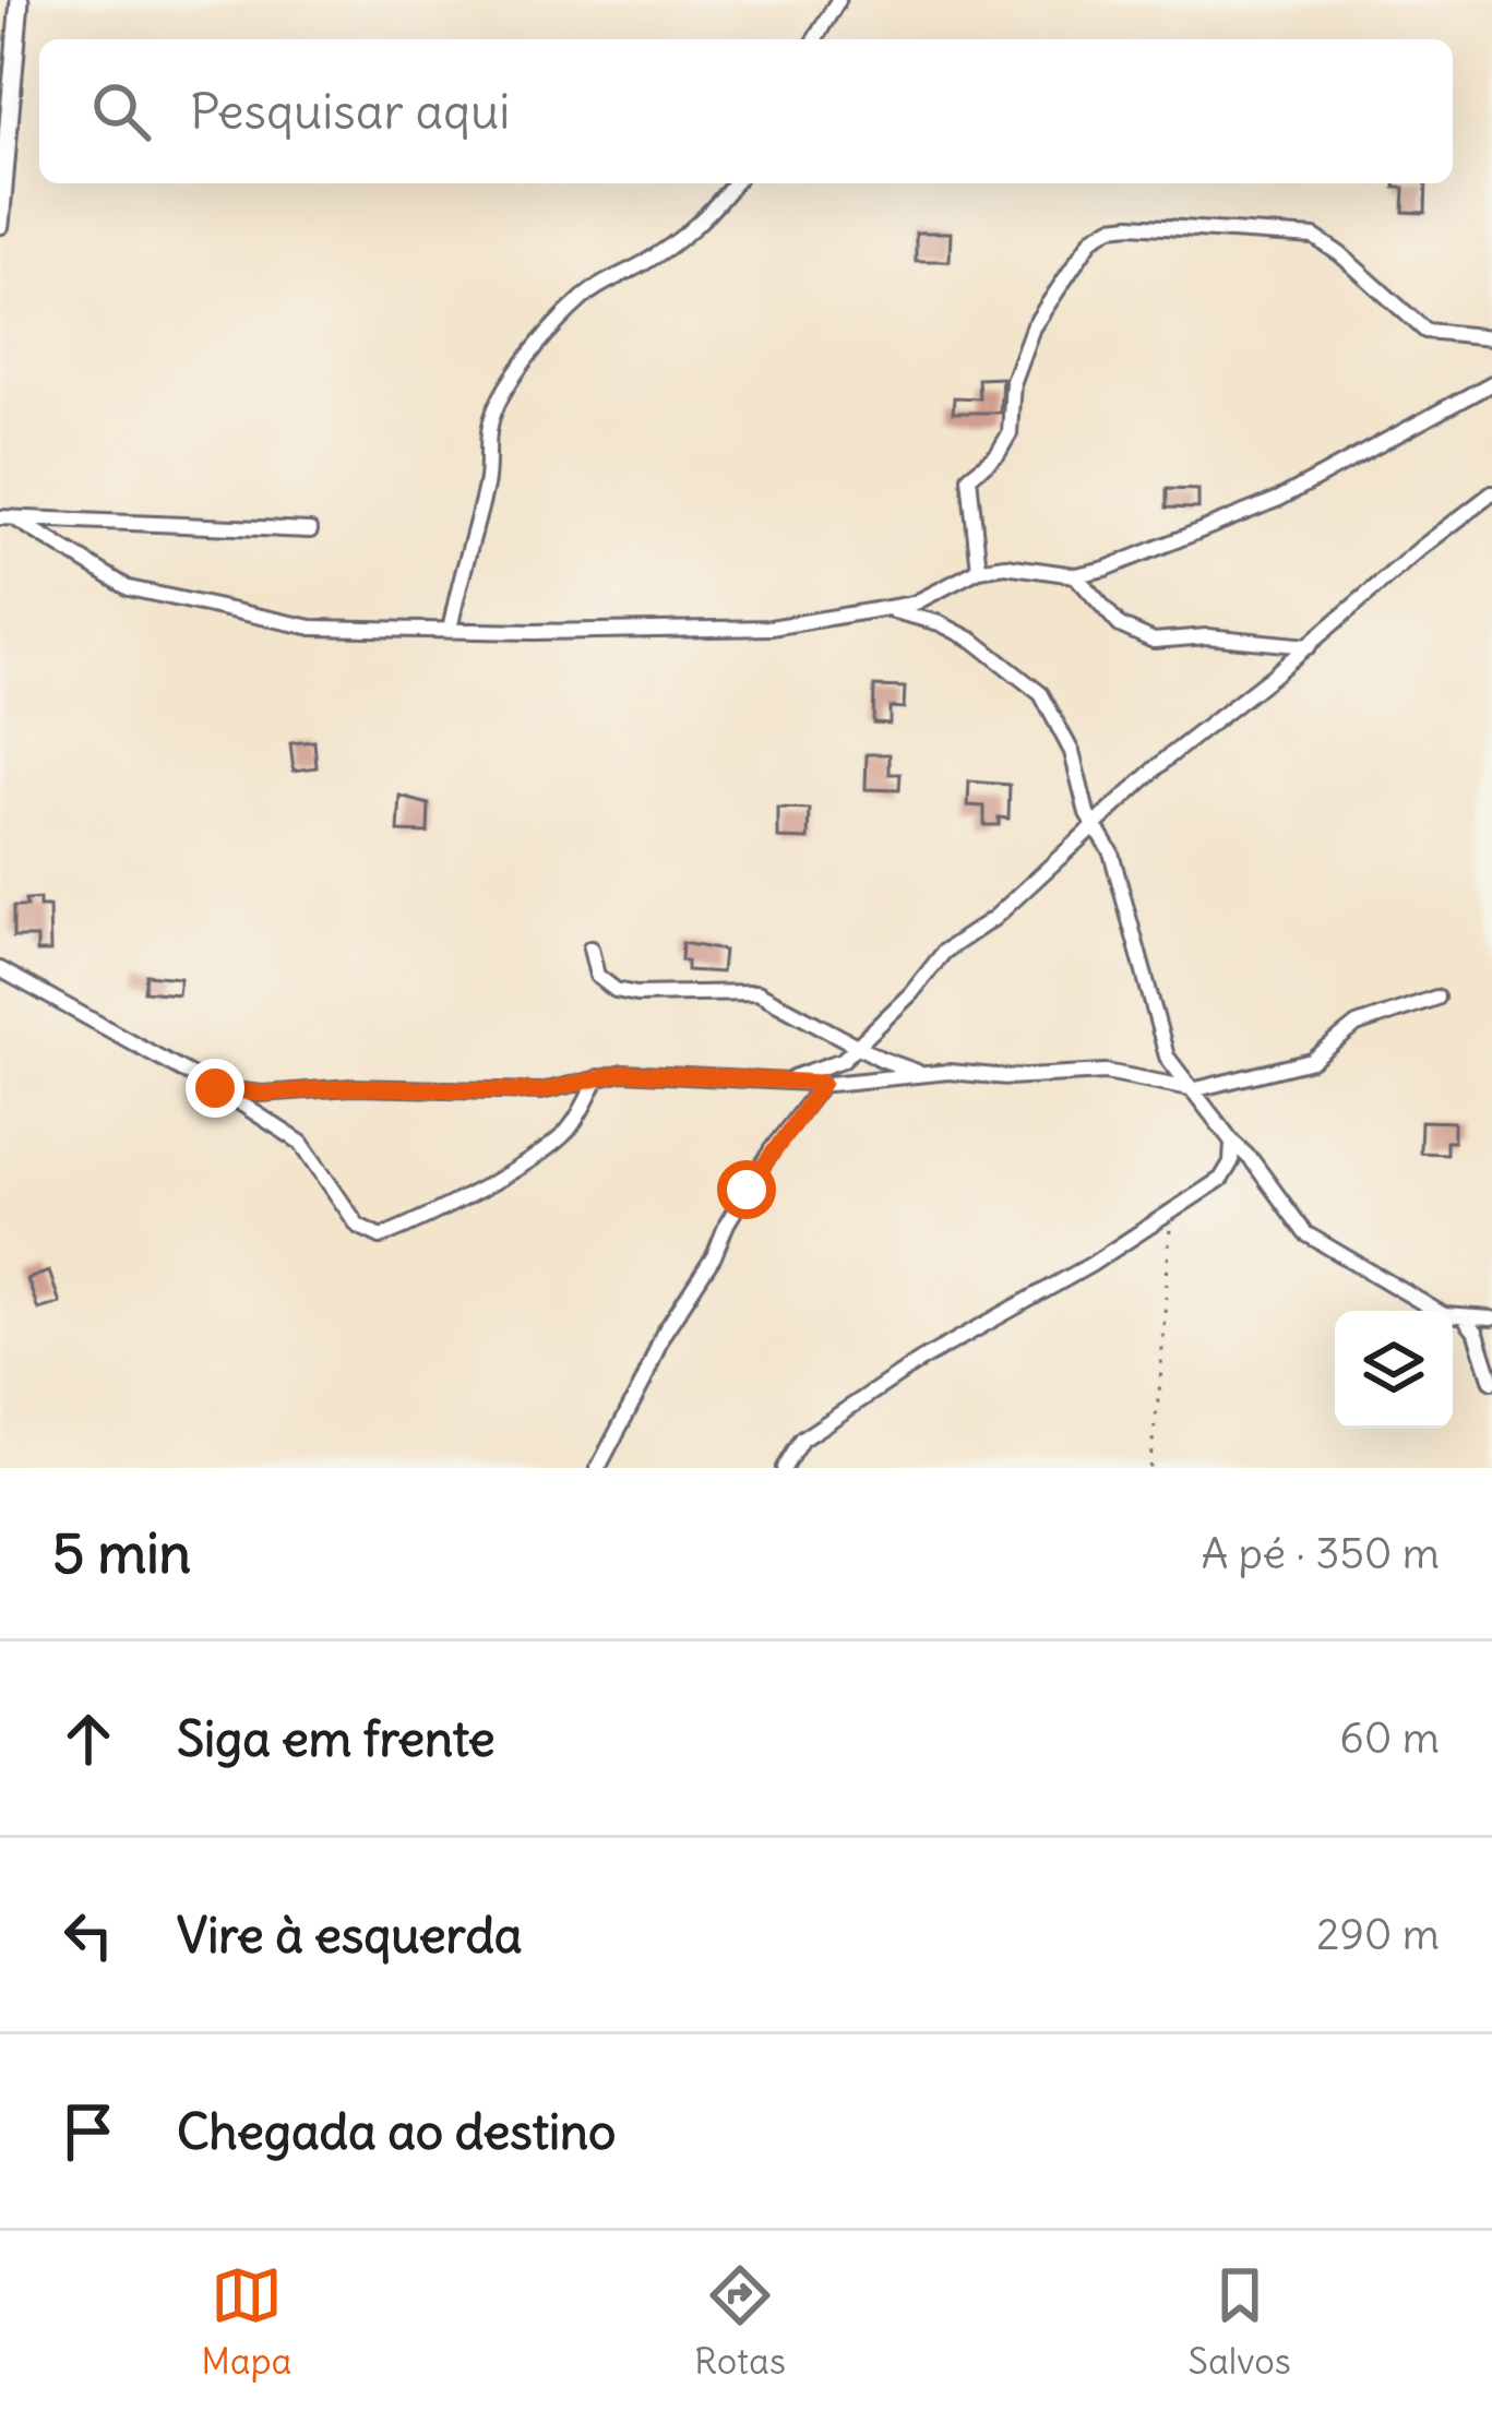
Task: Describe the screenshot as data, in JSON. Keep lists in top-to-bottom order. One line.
{"page":{"search":"Pesquisar aqui","heading":["5 min","A pé · 350 m"],"list":[["Siga em frente","60 m"],["Vire à esquerda","290 m"],"Chegada ao destino"],"nav":["Mapa","Rotas","Salvos"]}}
